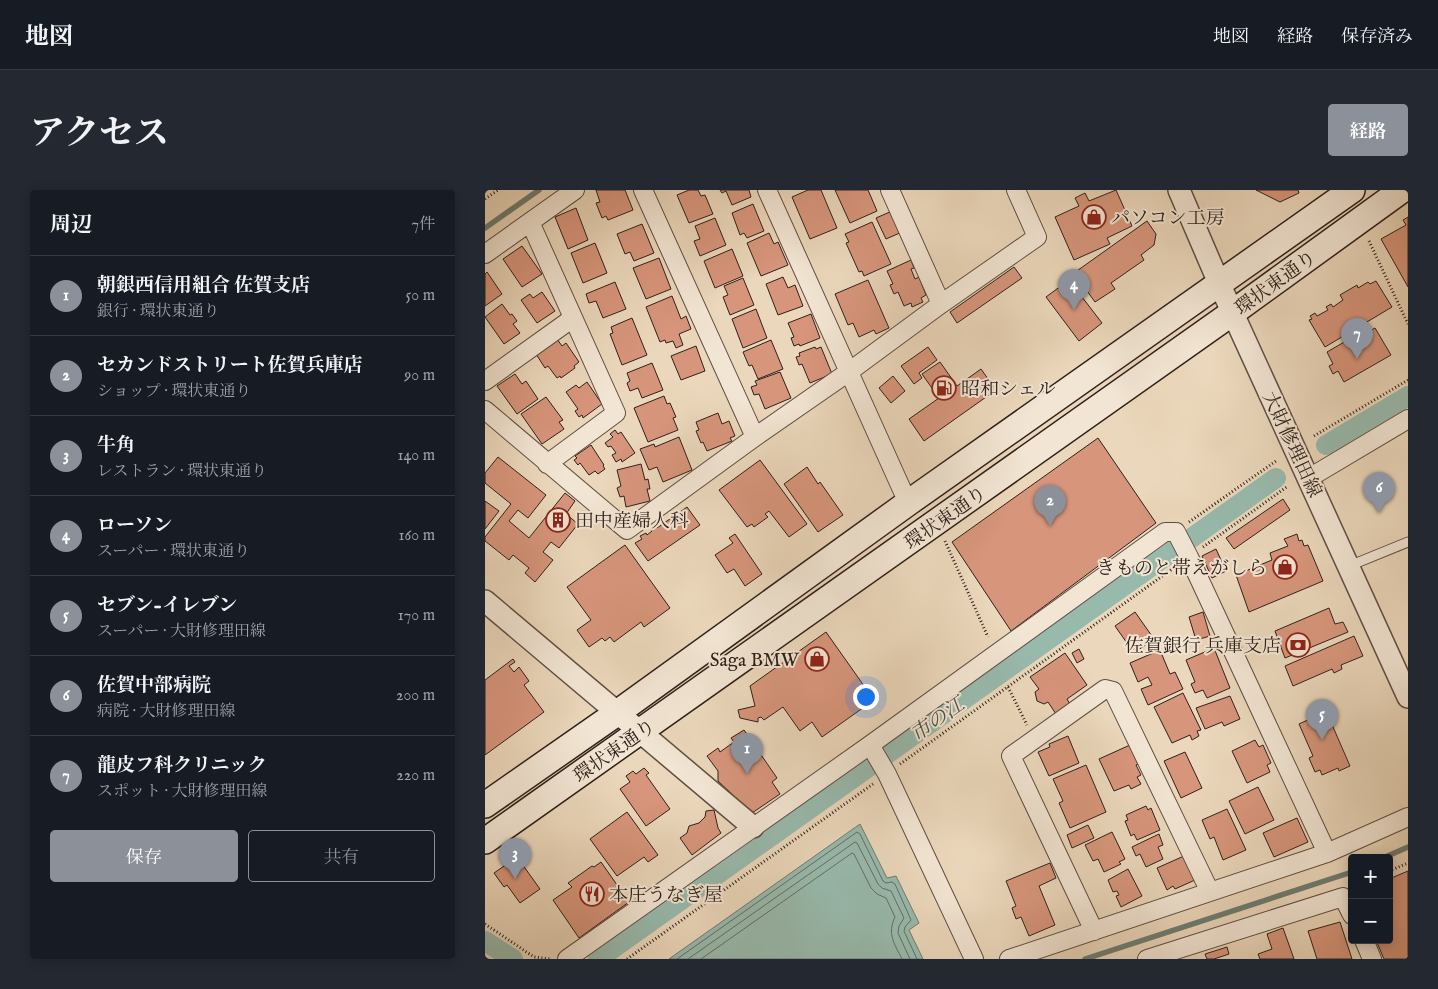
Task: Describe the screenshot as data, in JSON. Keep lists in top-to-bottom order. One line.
{"streets":{"main road":["環状東通り"],"street":["大財修理田線"]},"crossings":[["環状東通り","大財修理田線"]],"water":["市の江"],"places":{"shop":["パソコン工房","きものと帯えがしら","Saga BMW"],"fuel station":["昭和シェル"],"building":["田中産婦人科"],"bank":["佐賀銀行 兵庫支店"],"restaurant":["本庄うなぎ屋"]},"page":{"header":"地図","nav":["地図","経路","保存済み"],"title":"アクセス","buttons":["経路",["保存","共有"]],"heading":["周辺","7件"],"list":[{"mark":"1","name":"朝銀西信用組合 佐賀支店","note":"銀行 · 環状東通り","value":"50 m"},{"mark":"2","name":"セカンドストリート佐賀兵庫店","note":"ショップ · 環状東通り","value":"90 m"},{"mark":"3","name":"牛角","note":"レストラン · 環状東通り","value":"140 m"},{"mark":"4","name":"ローソン","note":"スーパー · 環状東通り","value":"160 m"},{"mark":"5","name":"セブン-イレブン","note":"スーパー · 大財修理田線","value":"170 m"},{"mark":"6","name":"佐賀中部病院","note":"病院 · 大財修理田線","value":"200 m"},{"mark":"7","name":"龍皮フ科クリニック","note":"スポット · 大財修理田線","value":"220 m"}],"pins":["4","7","6","2","5","1","3"],"map_buttons":["+","−"]}}
